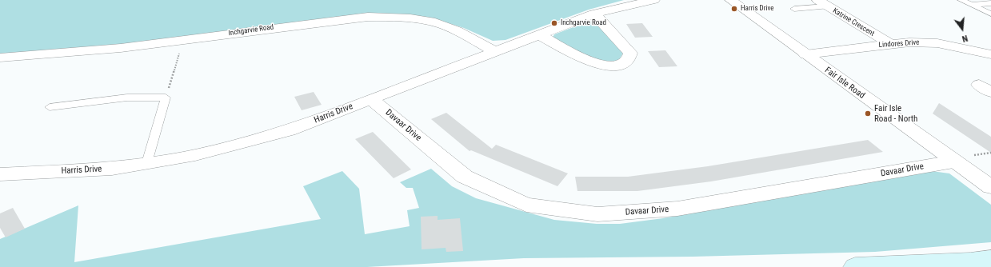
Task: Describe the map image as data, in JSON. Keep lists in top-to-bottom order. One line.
{"streets":{"street":["Katrine Crescent","Inchgarvie Road","Lindores Drive","Fair Isle Road","Harris Drive","Davaar Drive"]},"crossings":[["Katrine Crescent","Lindores Drive"],["Inchgarvie Road","Harris Drive"],["Lindores Drive","Fair Isle Road"],["Fair Isle Road","Davaar Drive"],["Harris Drive","Davaar Drive"]],"places":["Harris Drive","Inchgarvie Road","Fair Isle Road - North"],"north":"bottom"}
